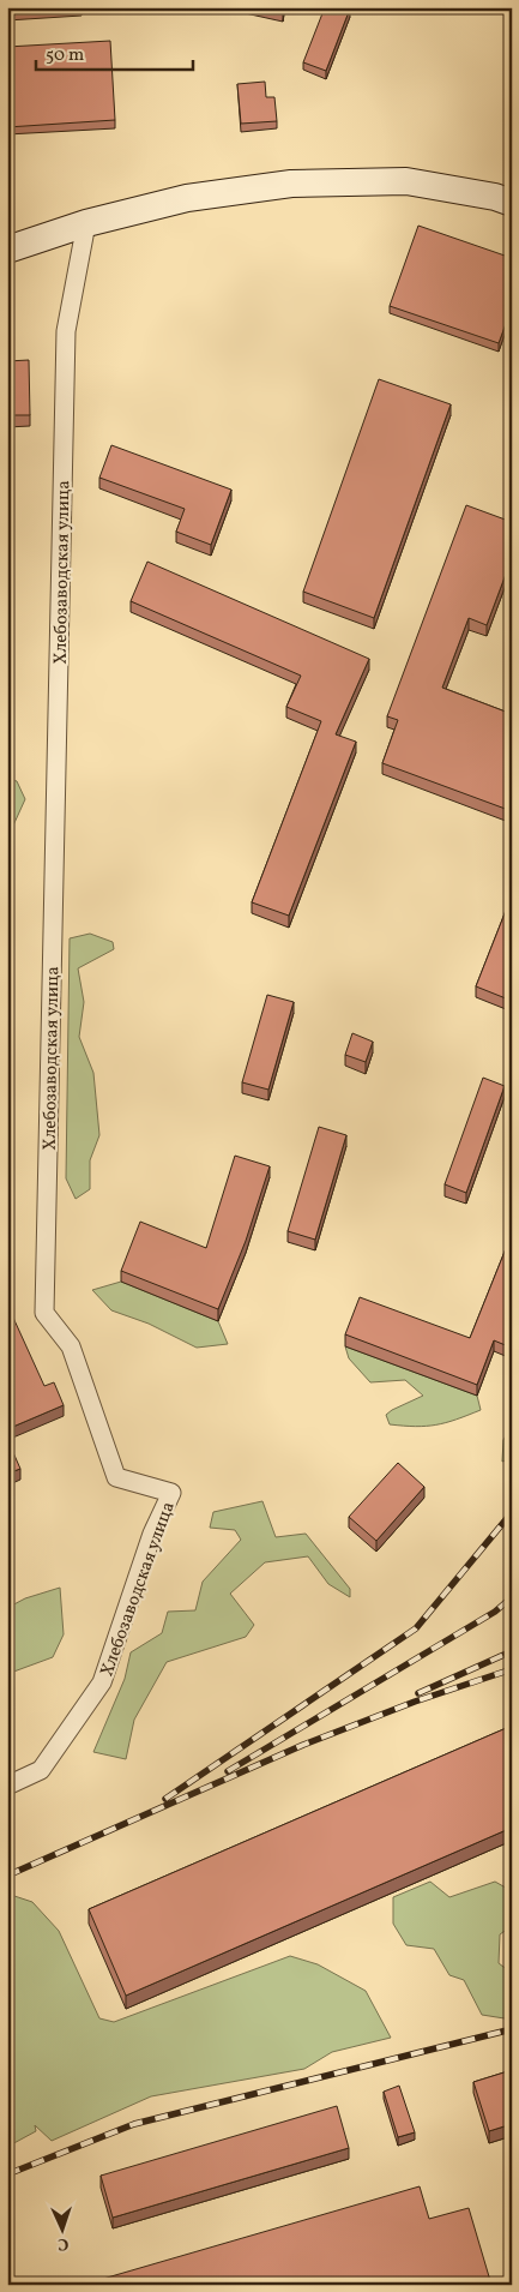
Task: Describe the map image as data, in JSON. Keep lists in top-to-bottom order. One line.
{"streets":{"street":["Хлебозаводская улица"]},"scale_bar":"50 m","north":"bottom"}
